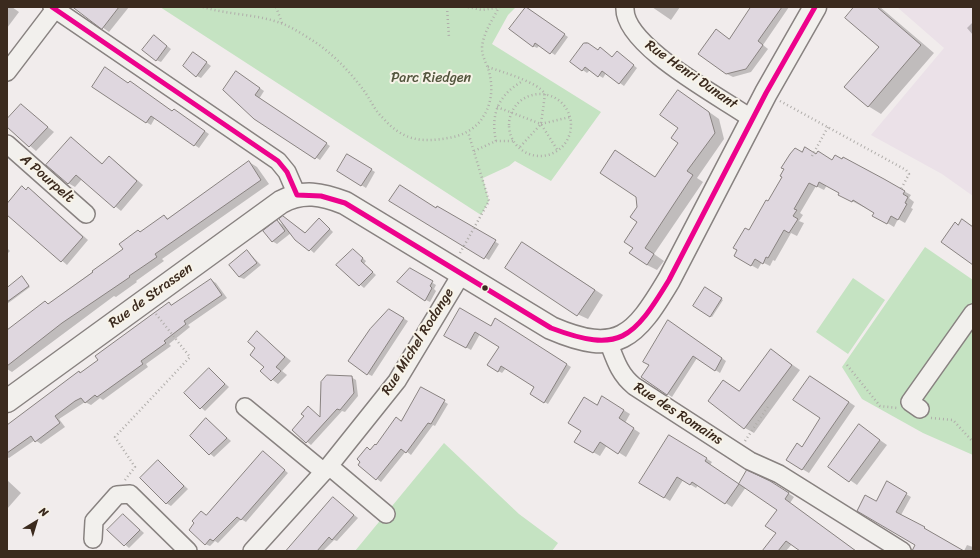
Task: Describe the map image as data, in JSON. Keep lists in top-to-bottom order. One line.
{"streets":{"main road":["Rue de Strassen"],"street":["Rue Henri Dunant","A Pourpelt","Rue Michel Rodange","Rue des Romains"]},"parks":["Parc Riedgen"],"north":"top right"}
